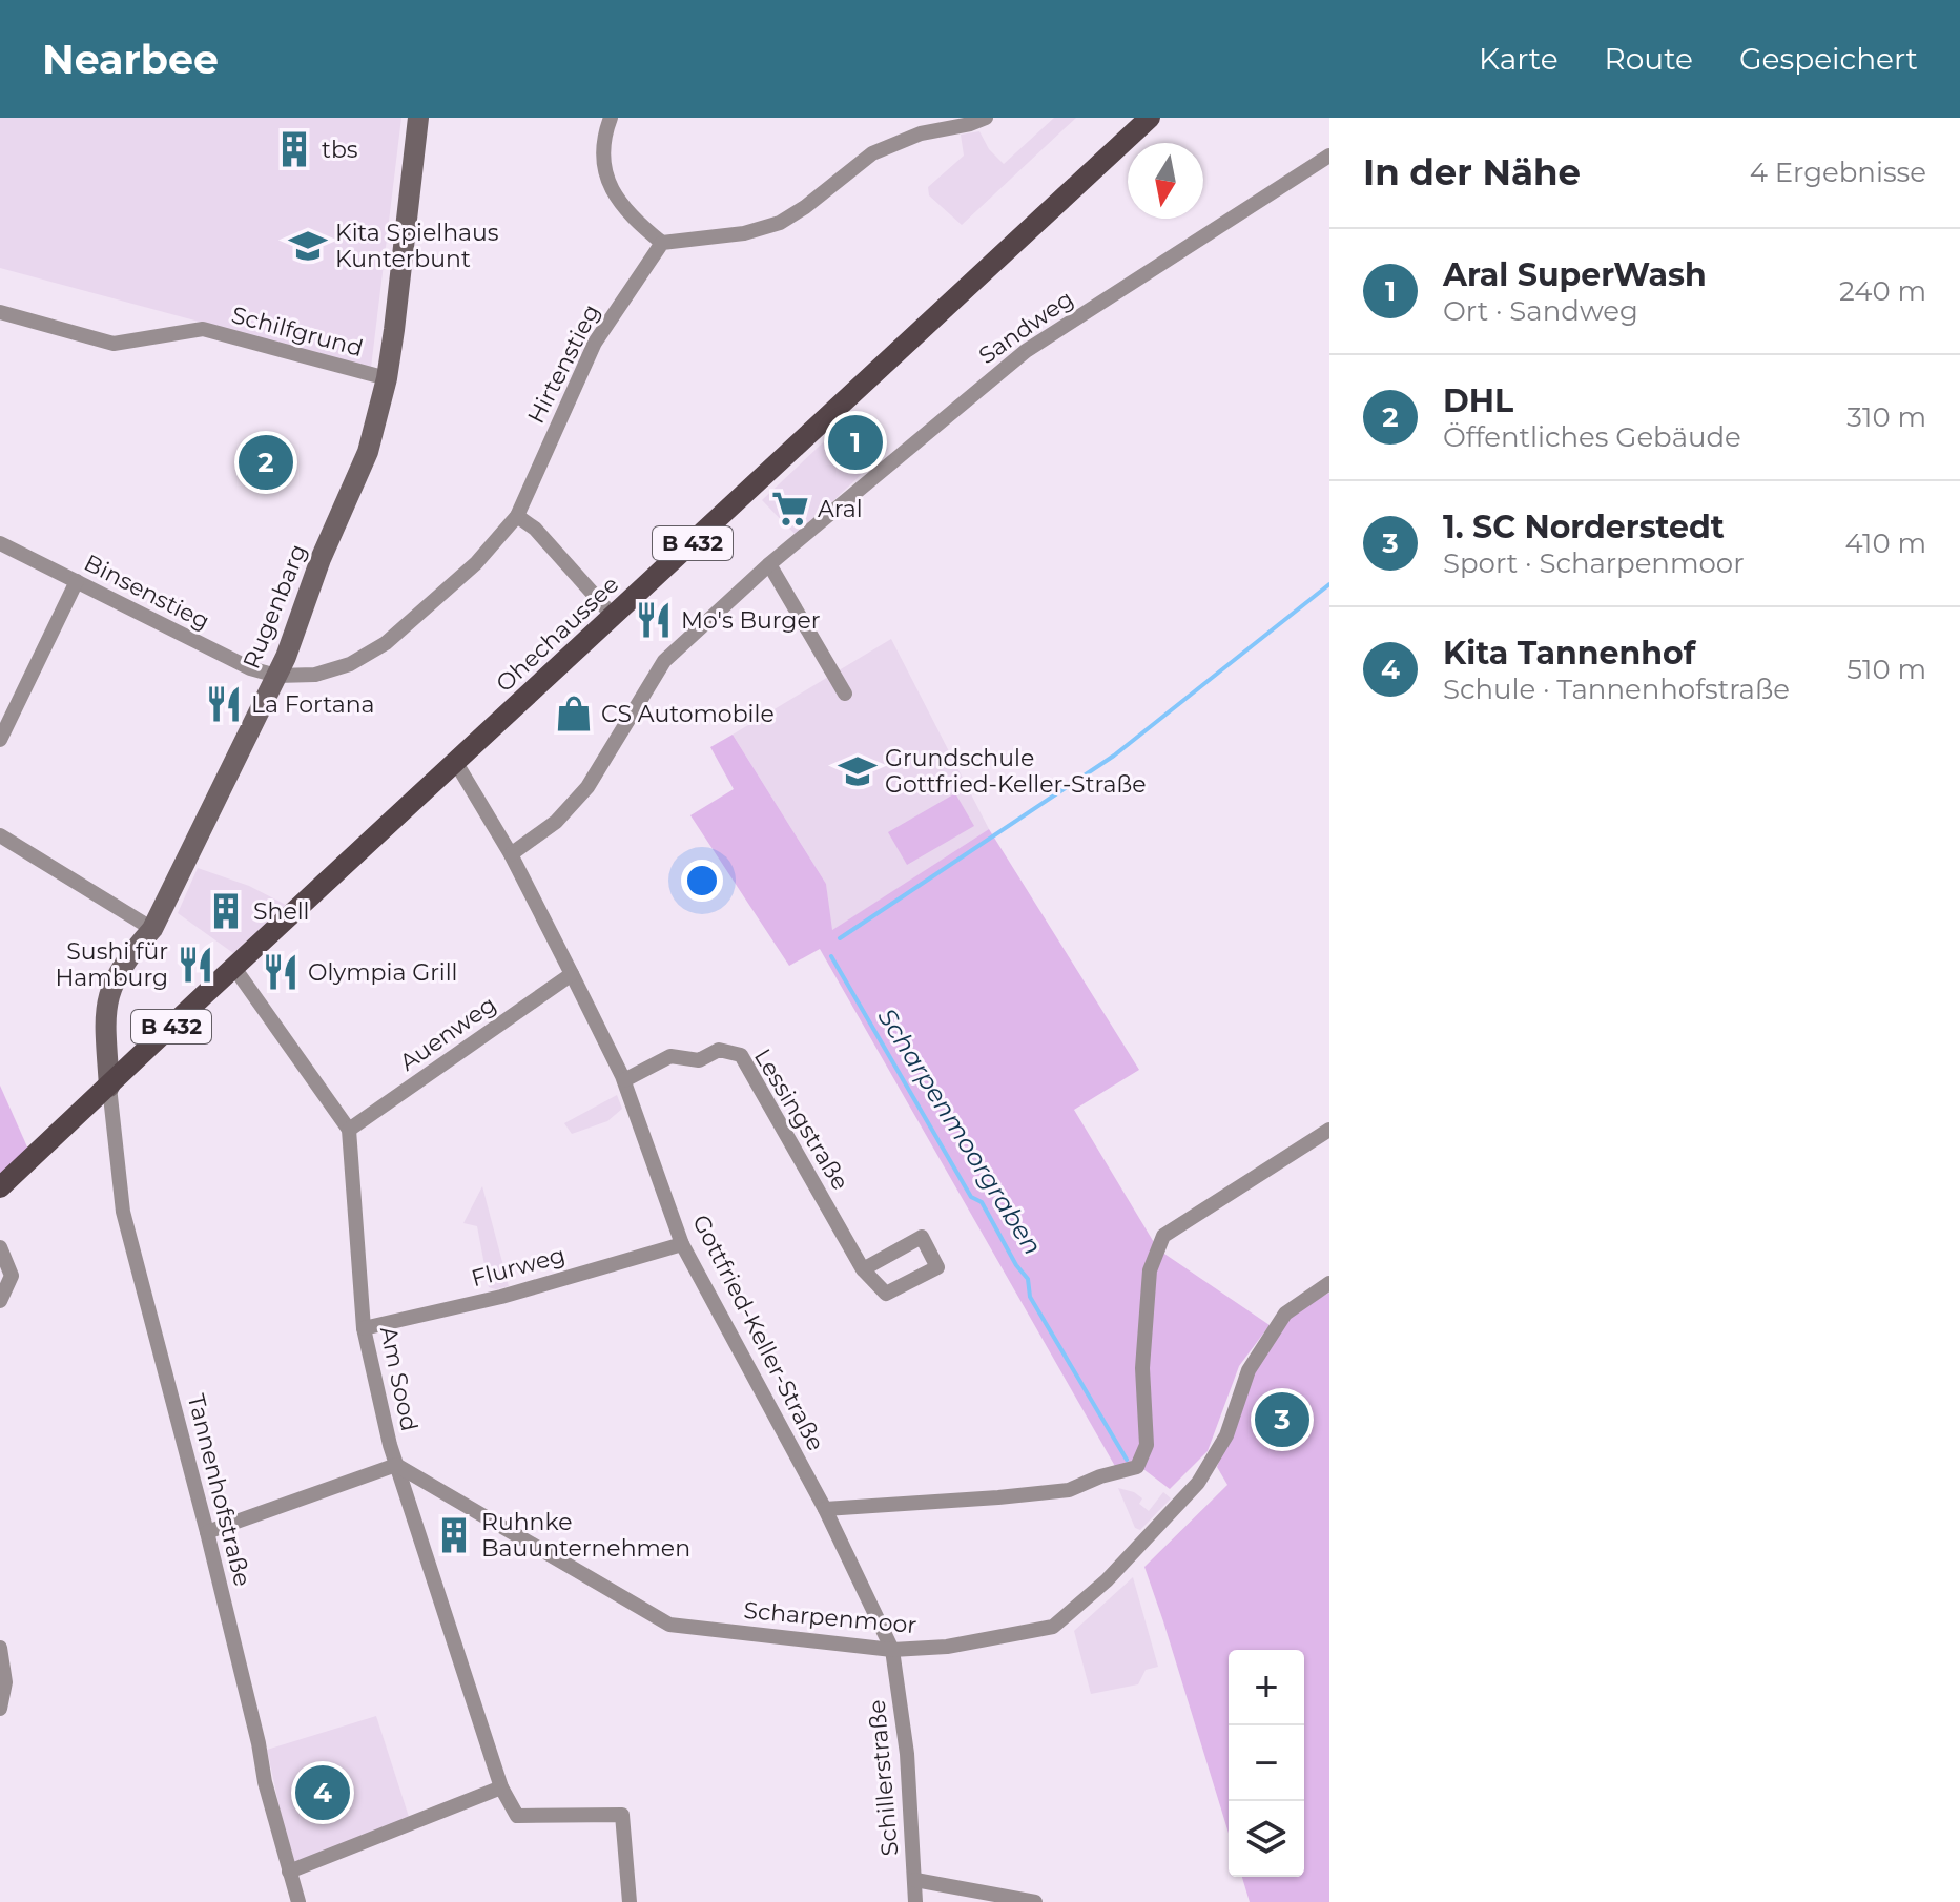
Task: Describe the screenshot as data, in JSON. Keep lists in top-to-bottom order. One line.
{"streets":{"main road":["B 432","Ohechaussee"],"street":["Sandweg","Schilfgrund","Hirtenstieg","Binsenstieg","Rugenbarg","Auenweg","Lessingstraße","Flurweg","Gottfried-Keller-Straße","Am Sood","Tannenhofstraße","Scharpenmoor","Schillerstraße"]},"crossings":[["Sandweg","Gottfried-Keller-Straße"],["Schilfgrund","Rugenbarg"],["Hirtenstieg","Binsenstieg"],["Hirtenstieg","Rugenbarg"],["Binsenstieg","Rugenbarg"],["Rugenbarg","Ohechaussee"],["Rugenbarg","Tannenhofstraße"],["Ohechaussee","Gottfried-Keller-Straße"],["Ohechaussee","Tannenhofstraße"],["Auenweg","Gottfried-Keller-Straße"],["Auenweg","Am Sood"],["Lessingstraße","Gottfried-Keller-Straße"],["Flurweg","Gottfried-Keller-Straße"],["Flurweg","Am Sood"],["Gottfried-Keller-Straße","Scharpenmoor"],["Gottfried-Keller-Straße","Schillerstraße"],["Am Sood","Scharpenmoor"],["Scharpenmoor","Schillerstraße"]],"water":["Scharpenmoorgraben"],"places":{"building":["tbs","Shell","Ruhnke Bauunternehmen"],"school or university":["Kita Spielhaus Kunterbunt","Grundschule Gottfried-Keller-Straße"],"supermarket":["Aral"],"restaurant":["Mo's Burger","La Fortana","Sushi für Hamburg","Olympia Grill"],"shop":["CS Automobile"]},"north":"bottom","page":{"header":"Nearbee","nav":["Karte","Route","Gespeichert"],"heading":["In der Nähe","4 Ergebnisse"],"list":[{"mark":"1","name":"Aral SuperWash","note":"Ort · Sandweg","value":"240 m"},{"mark":"2","name":"DHL","note":"Öffentliches Gebäude","value":"310 m"},{"mark":"3","name":"1. SC Norderstedt","note":"Sport · Scharpenmoor","value":"410 m"},{"mark":"4","name":"Kita Tannenhof","note":"Schule · Tannenhofstraße","value":"510 m"}],"pins":["1","2","3","4"],"map_buttons":["+","−"]}}
